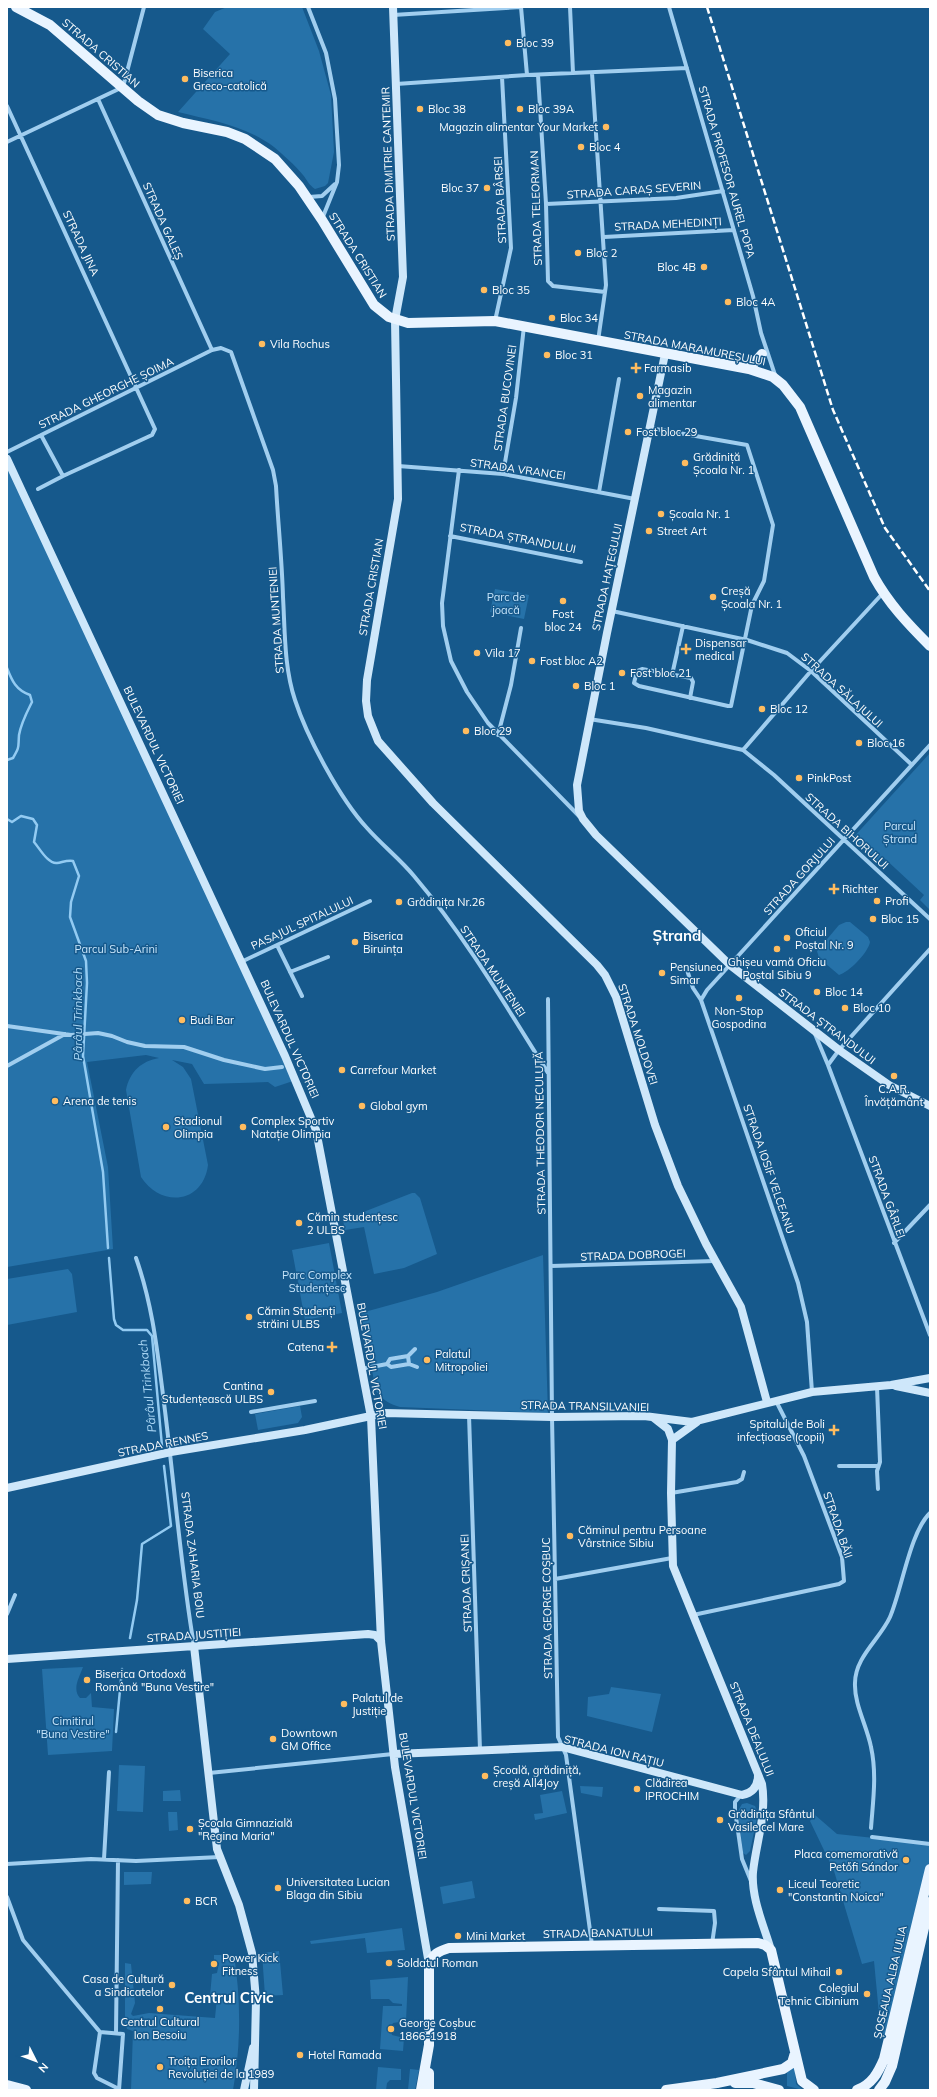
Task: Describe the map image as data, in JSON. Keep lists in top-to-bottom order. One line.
{"streets":{"main road":["STRADA CRISTIAN","STRADA MARAMUREȘULUI","BULEVARDUL VICTORIEI","STRADA DEALULUI","STRADA BANATULUI","ȘOSEAUA ALBA IULIA"],"street":["STRADA DIMITRIE CANTEMIR","STRADA PROFESOR AUREL POPA","STRADA CARAȘ SEVERIN","STRADA BÂRSEI","STRADA TELEORMAN","STRADA GALEȘ","STRADA MEHEDINȚI","STRADA JINA","STRADA GHEORGHE ȘOIMA","STRADA BUCOVINEI","STRADA VRANCEI","STRADA ȘTRANDULUI","STRADA HAȚEGULUI","STRADA MUNTENIEI","STRADA SĂLAJULUI","STRADA BIHORULUI","STRADA GORJULUI","PASAJUL SPITALULUI","STRADA MOLDOVEI","STRADA THEODOR NECULUȚĂ","STRADA IOSIF VELCEANU","STRADA GÂRLEI","STRADA DOBROGEI","STRADA TRANSILVANIEI","STRADA RENNES","STRADA BĂII","STRADA ZAHARIA BOIU","STRADA CRIȘANEI","STRADA GEORGE COȘBUC","STRADA JUSTIȚIEI","STRADA ION RAȚIU"]},"crossings":[["STRADA CRISTIAN","STRADA DIMITRIE CANTEMIR"],["STRADA CRISTIAN","STRADA MARAMUREȘULUI"],["STRADA CRISTIAN","STRADA VRANCEI"],["STRADA CRISTIAN","STRADA MOLDOVEI"],["STRADA DIMITRIE CANTEMIR","STRADA MARAMUREȘULUI"],["STRADA PROFESOR AUREL POPA","STRADA CARAȘ SEVERIN"],["STRADA PROFESOR AUREL POPA","STRADA MEHEDINȚI"],["STRADA PROFESOR AUREL POPA","STRADA MARAMUREȘULUI"],["STRADA CARAȘ SEVERIN","STRADA TELEORMAN"],["STRADA BÂRSEI","STRADA MARAMUREȘULUI"],["STRADA GALEȘ","STRADA GHEORGHE ȘOIMA"],["STRADA GALEȘ","STRADA MUNTENIEI"],["STRADA JINA","STRADA GHEORGHE ȘOIMA"],["STRADA MARAMUREȘULUI","STRADA BUCOVINEI"],["STRADA MARAMUREȘULUI","STRADA HAȚEGULUI"],["STRADA GHEORGHE ȘOIMA","STRADA MUNTENIEI"],["STRADA BUCOVINEI","STRADA VRANCEI"],["STRADA VRANCEI","STRADA ȘTRANDULUI"],["STRADA VRANCEI","STRADA HAȚEGULUI"],["STRADA ȘTRANDULUI","STRADA HAȚEGULUI"],["STRADA ȘTRANDULUI","STRADA GORJULUI"],["STRADA ȘTRANDULUI","STRADA GÂRLEI"],["STRADA HAȚEGULUI","STRADA SĂLAJULUI"],["STRADA HAȚEGULUI","STRADA BIHORULUI"],["STRADA MUNTENIEI","STRADA THEODOR NECULUȚĂ"],["STRADA SĂLAJULUI","STRADA GORJULUI"],["BULEVARDUL VICTORIEI","PASAJUL SPITALULUI"],["BULEVARDUL VICTORIEI","STRADA TRANSILVANIEI"],["BULEVARDUL VICTORIEI","STRADA RENNES"],["BULEVARDUL VICTORIEI","STRADA JUSTIȚIEI"],["BULEVARDUL VICTORIEI","STRADA ION RAȚIU"],["BULEVARDUL VICTORIEI","STRADA BANATULUI"],["STRADA BIHORULUI","STRADA GORJULUI"],["STRADA MOLDOVEI","STRADA DOBROGEI"],["STRADA MOLDOVEI","STRADA TRANSILVANIEI"],["STRADA THEODOR NECULUȚĂ","STRADA DOBROGEI"],["STRADA THEODOR NECULUȚĂ","STRADA GEORGE COȘBUC"],["STRADA IOSIF VELCEANU","STRADA TRANSILVANIEI"],["STRADA DOBROGEI","STRADA GEORGE COȘBUC"],["STRADA TRANSILVANIEI","STRADA RENNES"],["STRADA TRANSILVANIEI","STRADA BĂII"],["STRADA TRANSILVANIEI","STRADA CRIȘANEI"],["STRADA TRANSILVANIEI","STRADA GEORGE COȘBUC"],["STRADA RENNES","STRADA ZAHARIA BOIU"],["STRADA BĂII","STRADA DEALULUI"],["STRADA ZAHARIA BOIU","STRADA JUSTIȚIEI"],["STRADA CRIȘANEI","STRADA ION RAȚIU"],["STRADA GEORGE COȘBUC","STRADA ION RAȚIU"],["STRADA GEORGE COȘBUC","STRADA BANATULUI"],["STRADA DEALULUI","STRADA BANATULUI"]],"districts":["Ștrand","Centrul Civic"],"water":["Pârâul Trinkbach"],"parks":["Parc de joacă","Parcul Ștrand","Parcul Sub-Arini","Parc Complex Studențesc","Cimitirul \"Buna Vestire\""],"places":{"other":["Bloc 39","Biserica Greco-catolică","Bloc 38","Bloc 39A","Magazin alimentar Your Market","Bloc 4","Bloc 37","Bloc 2","Bloc 4B","Bloc 35","Bloc 4A","Bloc 34","Vila Rochus","Bloc 31","Magazin alimentar","Fost bloc 29","Grădiniță Școala Nr. 1","Școala Nr. 1","Street Art","Creșă Școala Nr. 1","Fost bloc 24","Vila 17","Fost bloc A2","Fost bloc 21","Bloc 1","Bloc 12","Bloc 29","Bloc 16","PinkPost","Profi","Grădinița Nr.26","Bloc 15","Oficiul Poștal Nr. 9","Biserica Biruința","Ghișeu vamă Oficiu Poștal Sibiu 9","Pensiunea Simar","Bloc 14","Non-Stop Gospodina","Bloc 10","Budi Bar","Carrefour Market","C.A.R. Învățământ","Arena de tenis","Global gym","Stadionul Olimpia","Complex Sportiv Natație Olimpia","Cămin studențesc 2 ULBS","Cămin Studenți străini ULBS","Palatul Mitropoliei","Cantina Studențească ULBS","Căminul pentru Persoane Vârstnice Sibiu","Biserica Ortodoxă Română \"Buna Vestire\"","Palatul de Justiție","Downtown GM Office","Școală, grădiniță, creșă All4Joy","Clădirea IPROCHIM","Grădinița Sfântul Vasile cel Mare","Școala Gimnazială \"Regina Maria\"","Placa comemorativă Petőfi Sándor","Universitatea Lucian Blaga din Sibiu","Liceul Teoretic \"Constantin Noica\"","BCR","Mini Market","Soldatul Roman","Power Kick Fitness","Capela Sfântul Mihail","Casa de Cultură a Sindicatelor","Colegiul Tehnic Cibinium","Centrul Cultural Ion Besoiu","George Coșbuc 1866-1918","Hotel Ramada","Troița Erorilor Revoluției de la 1989"],"health":["Farmasib","Dispensar medical","Richter","Catena","Spitalul de Boli infecțioase (copii)"]},"north":"bottom right"}
